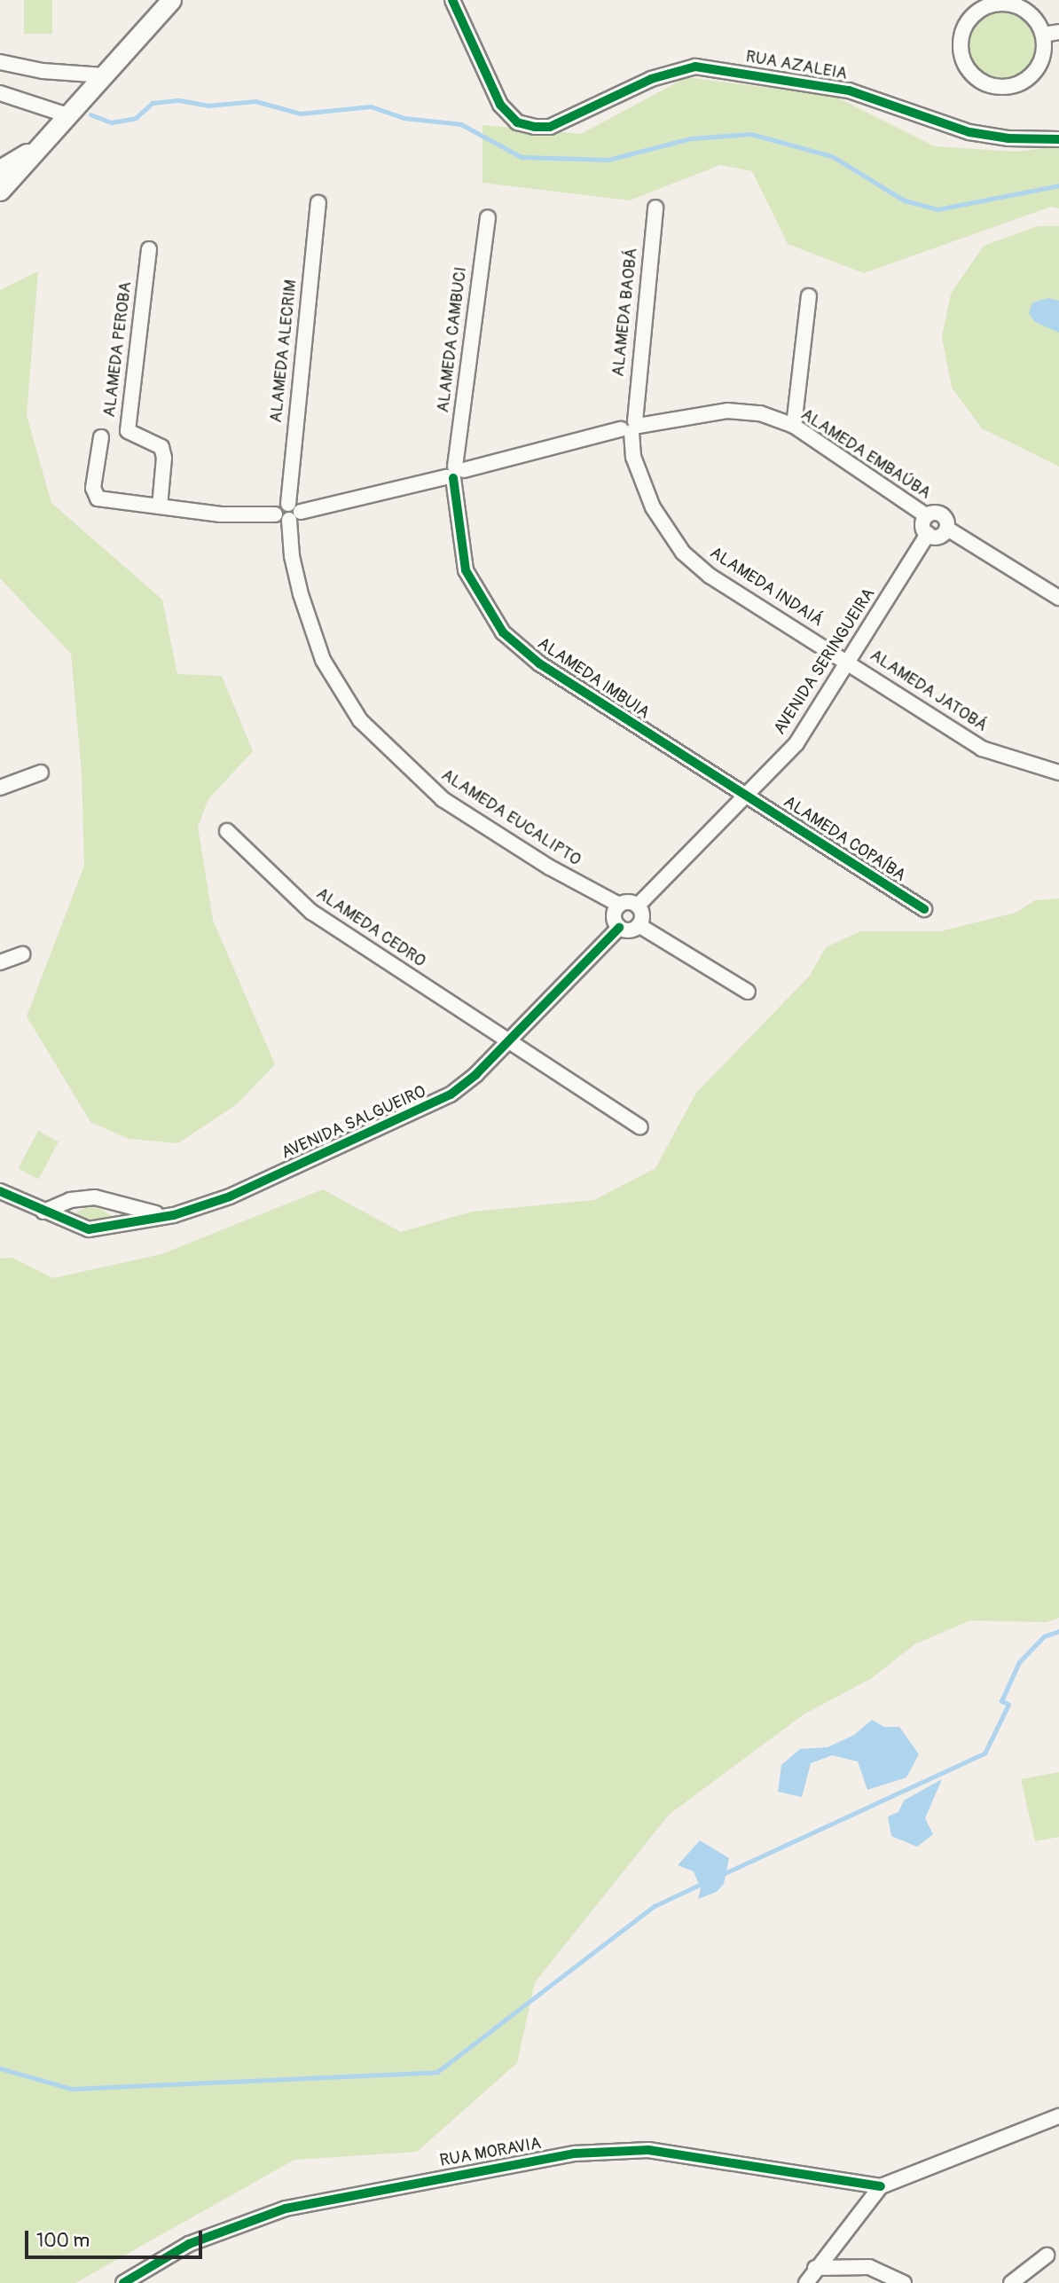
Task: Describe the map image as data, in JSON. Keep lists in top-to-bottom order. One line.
{"streets":{"street":["RUA AZALEIA","ALAMEDA BAOBÁ","ALAMEDA CAMBUCI","ALAMEDA PEROBA","ALAMEDA ALECRIM","ALAMEDA EMBAÚBA","ALAMEDA INDAIÁ","AVENIDA SERINGUEIRA","ALAMEDA IMBUIA","ALAMEDA JATOBÁ","ALAMEDA EUCALIPTO","ALAMEDA COPAÍBA","ALAMEDA CEDRO","AVENIDA SALGUEIRO","RUA MORAVIA"]},"crossings":[["ALAMEDA BAOBÁ","ALAMEDA EMBAÚBA"],["ALAMEDA BAOBÁ","ALAMEDA INDAIÁ"],["ALAMEDA CAMBUCI","ALAMEDA EMBAÚBA"],["ALAMEDA CAMBUCI","ALAMEDA IMBUIA"],["ALAMEDA ALECRIM","ALAMEDA EMBAÚBA"],["ALAMEDA ALECRIM","ALAMEDA EUCALIPTO"],["ALAMEDA EMBAÚBA","ALAMEDA INDAIÁ"],["ALAMEDA EMBAÚBA","AVENIDA SERINGUEIRA"],["ALAMEDA EMBAÚBA","ALAMEDA IMBUIA"],["ALAMEDA EMBAÚBA","ALAMEDA EUCALIPTO"],["ALAMEDA INDAIÁ","AVENIDA SERINGUEIRA"],["ALAMEDA INDAIÁ","ALAMEDA JATOBÁ"],["AVENIDA SERINGUEIRA","ALAMEDA IMBUIA"],["AVENIDA SERINGUEIRA","ALAMEDA JATOBÁ"],["AVENIDA SERINGUEIRA","ALAMEDA EUCALIPTO"],["AVENIDA SERINGUEIRA","ALAMEDA COPAÍBA"],["AVENIDA SERINGUEIRA","AVENIDA SALGUEIRO"],["ALAMEDA IMBUIA","ALAMEDA COPAÍBA"],["ALAMEDA EUCALIPTO","AVENIDA SALGUEIRO"],["ALAMEDA CEDRO","AVENIDA SALGUEIRO"]],"scale_bar":"100 m"}
